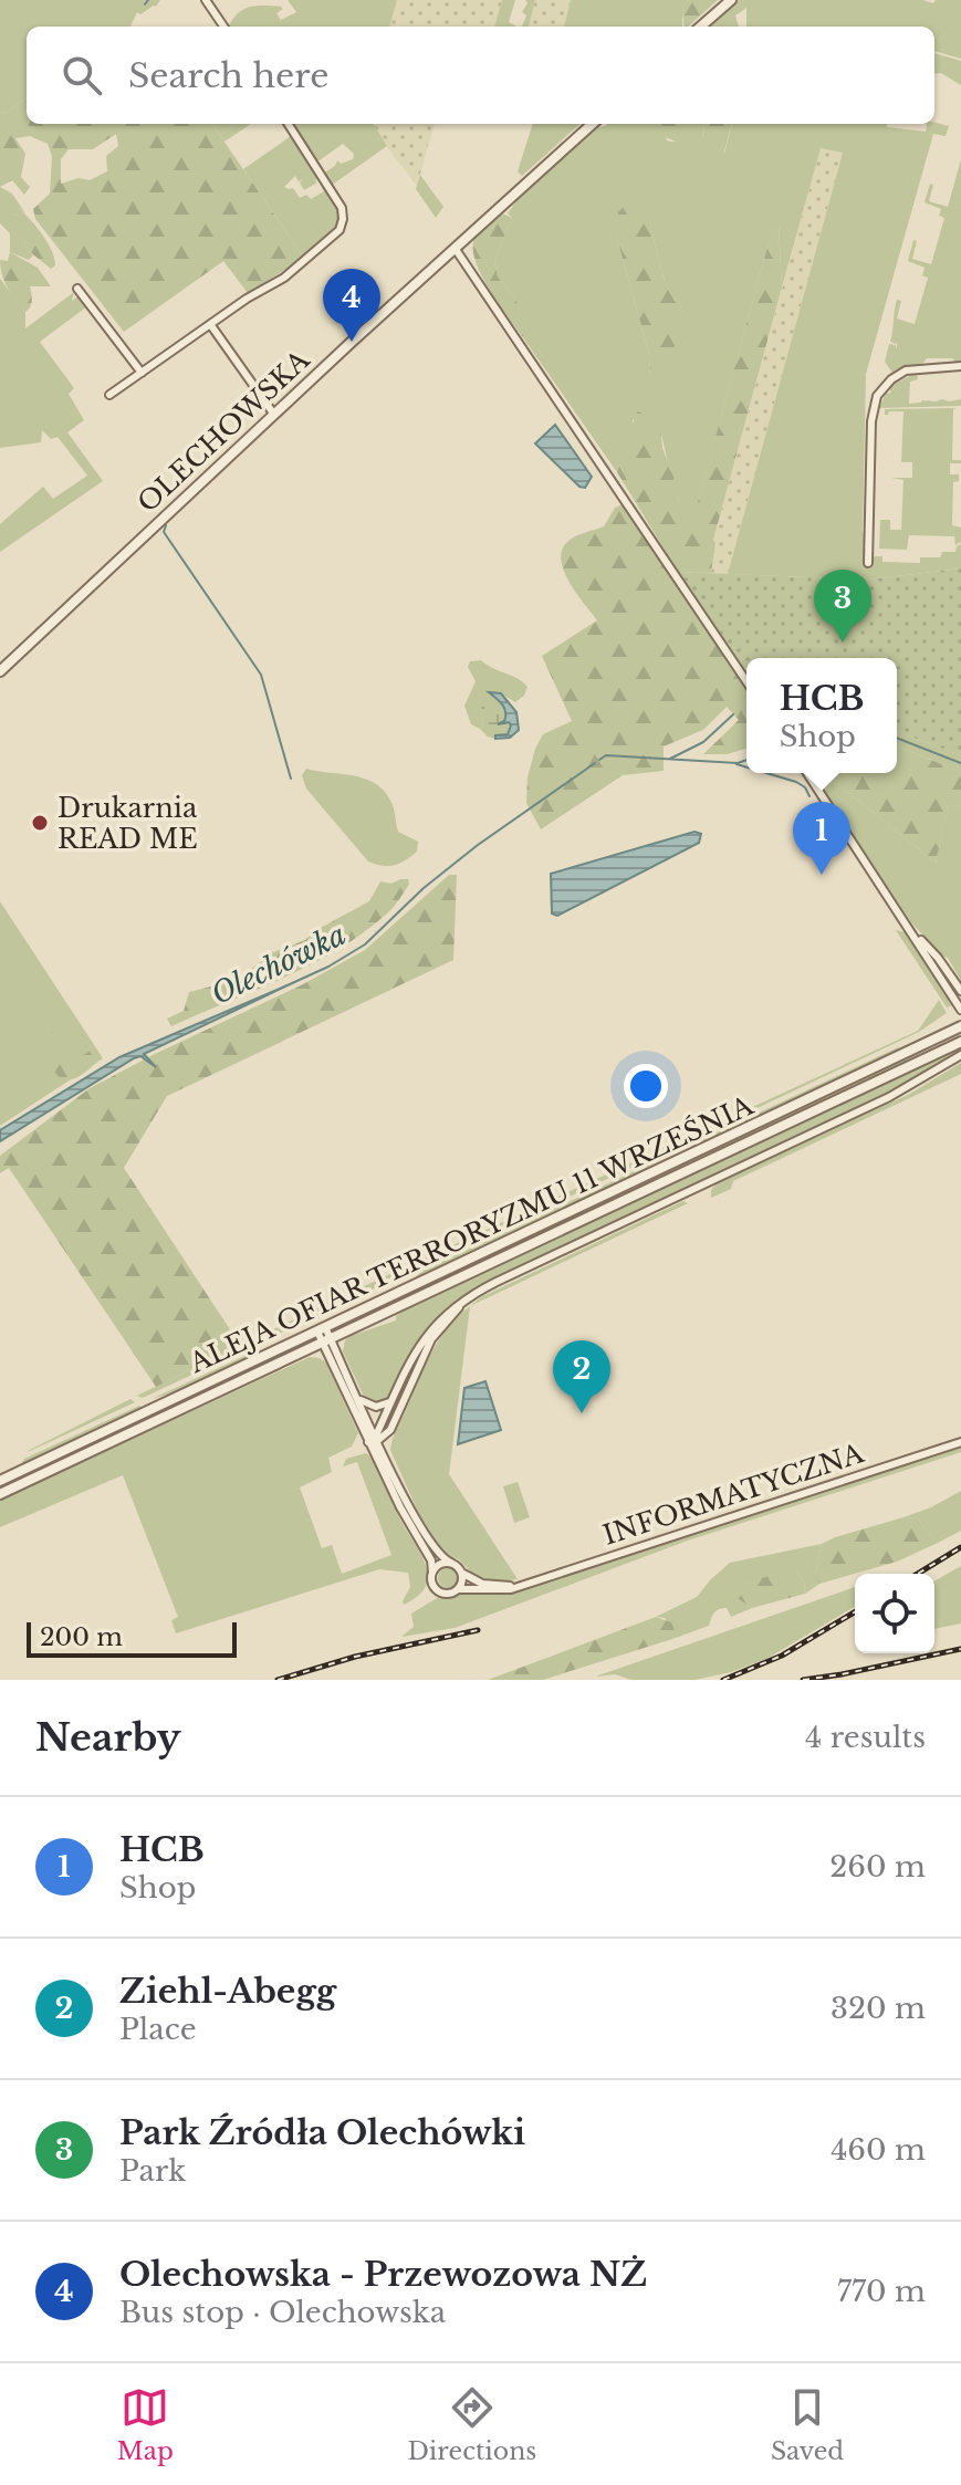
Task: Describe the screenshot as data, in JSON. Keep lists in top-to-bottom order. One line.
{"streets":{"street":["OLECHOWSKA","ALEJA OFIAR TERRORYZMU 11 WRZEŚNIA","INFORMATYCZNA"]},"water":["Olechówka"],"places":["Drukarnia READ ME"],"scale_bar":"200 m","page":{"search":"Search here","pins":["4","3","1","2"],"popup":["HCB","Shop"],"scale":"200 m","heading":["Nearby","4 results"],"list":[{"mark":"1","name":"HCB","note":"Shop","value":"260 m"},{"mark":"2","name":"Ziehl-Abegg","note":"Place","value":"320 m"},{"mark":"3","name":"Park Źródła Olechówki","note":"Park","value":"460 m"},{"mark":"4","name":"Olechowska - Przewozowa NŻ","note":"Bus stop · Olechowska","value":"770 m"}],"nav":["Map","Directions","Saved"]}}
